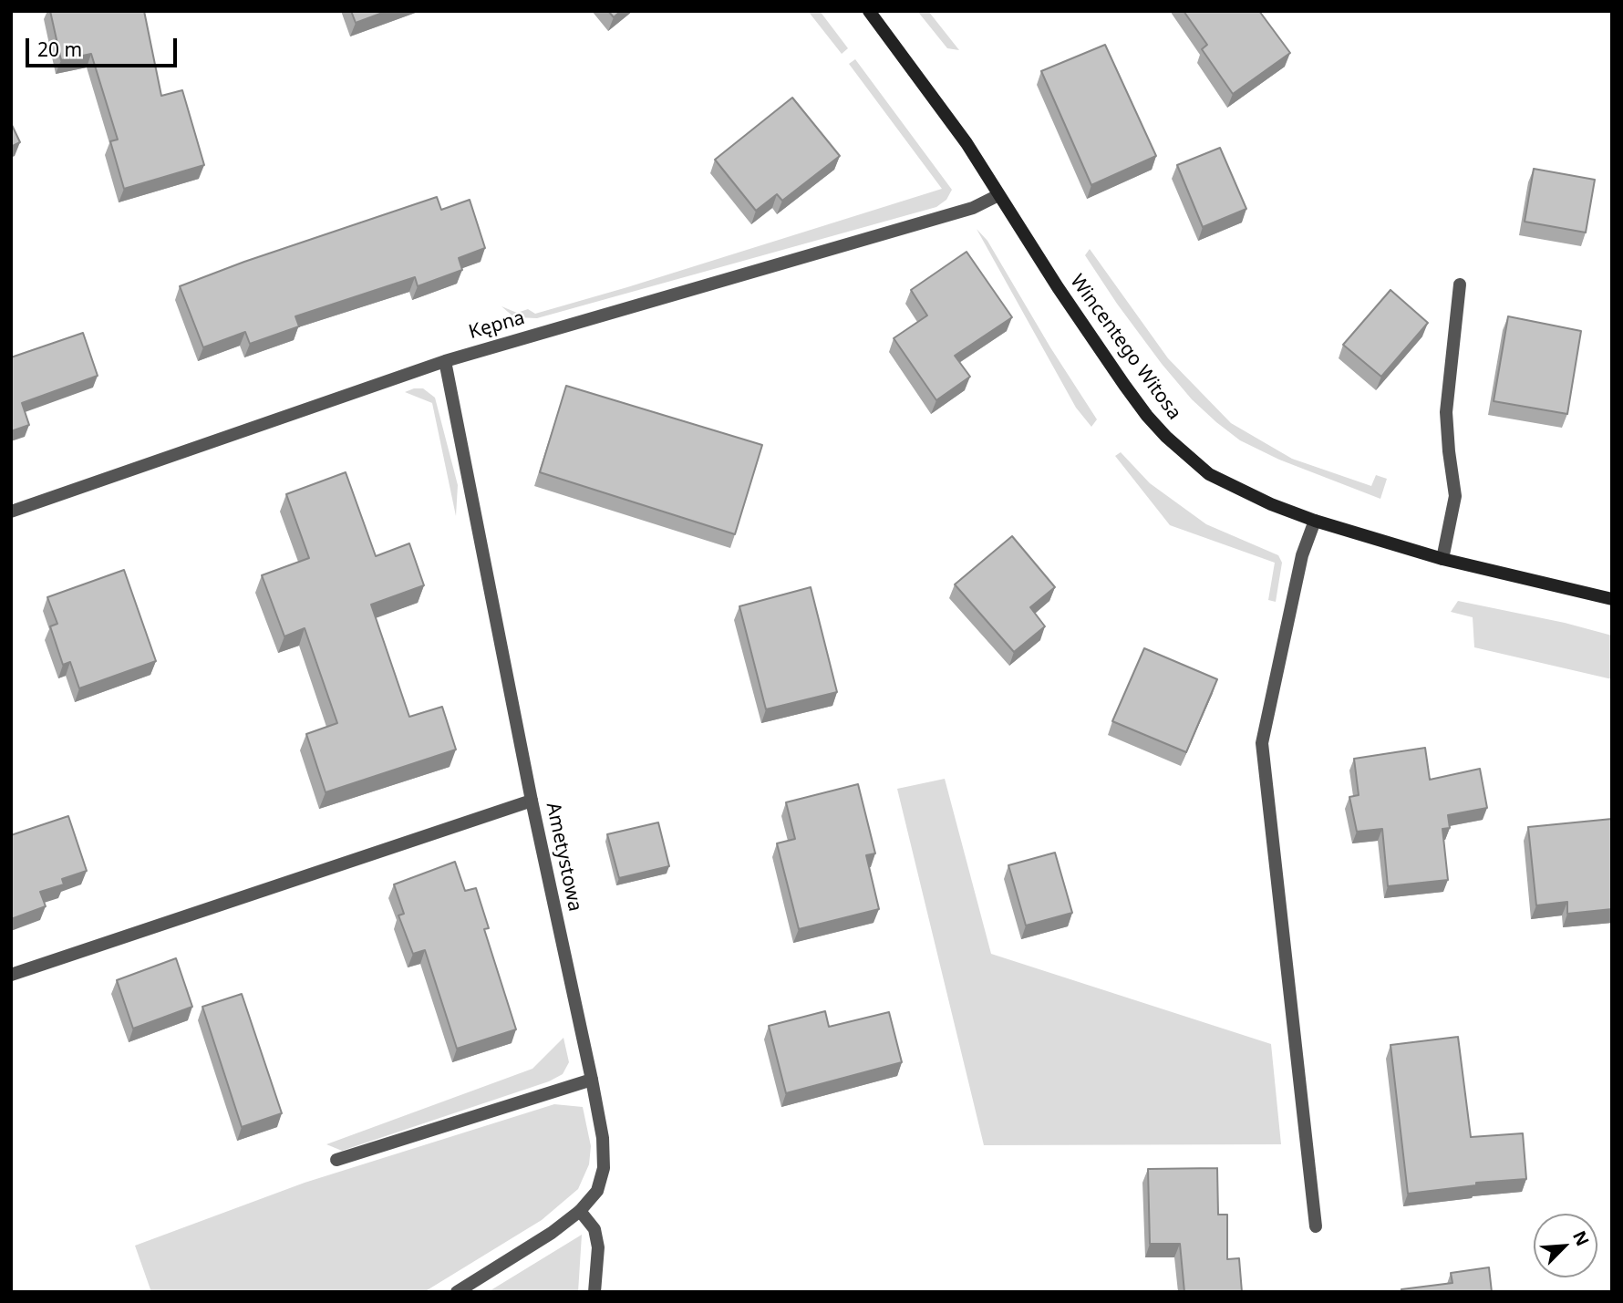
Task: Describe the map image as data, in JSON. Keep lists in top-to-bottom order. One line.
{"streets":{"street":["Kępna","Wincentego Witosa","Ametystowa"]},"crossings":[["Kępna","Wincentego Witosa"],["Kępna","Ametystowa"]],"scale_bar":"20 m","north":"top right"}
